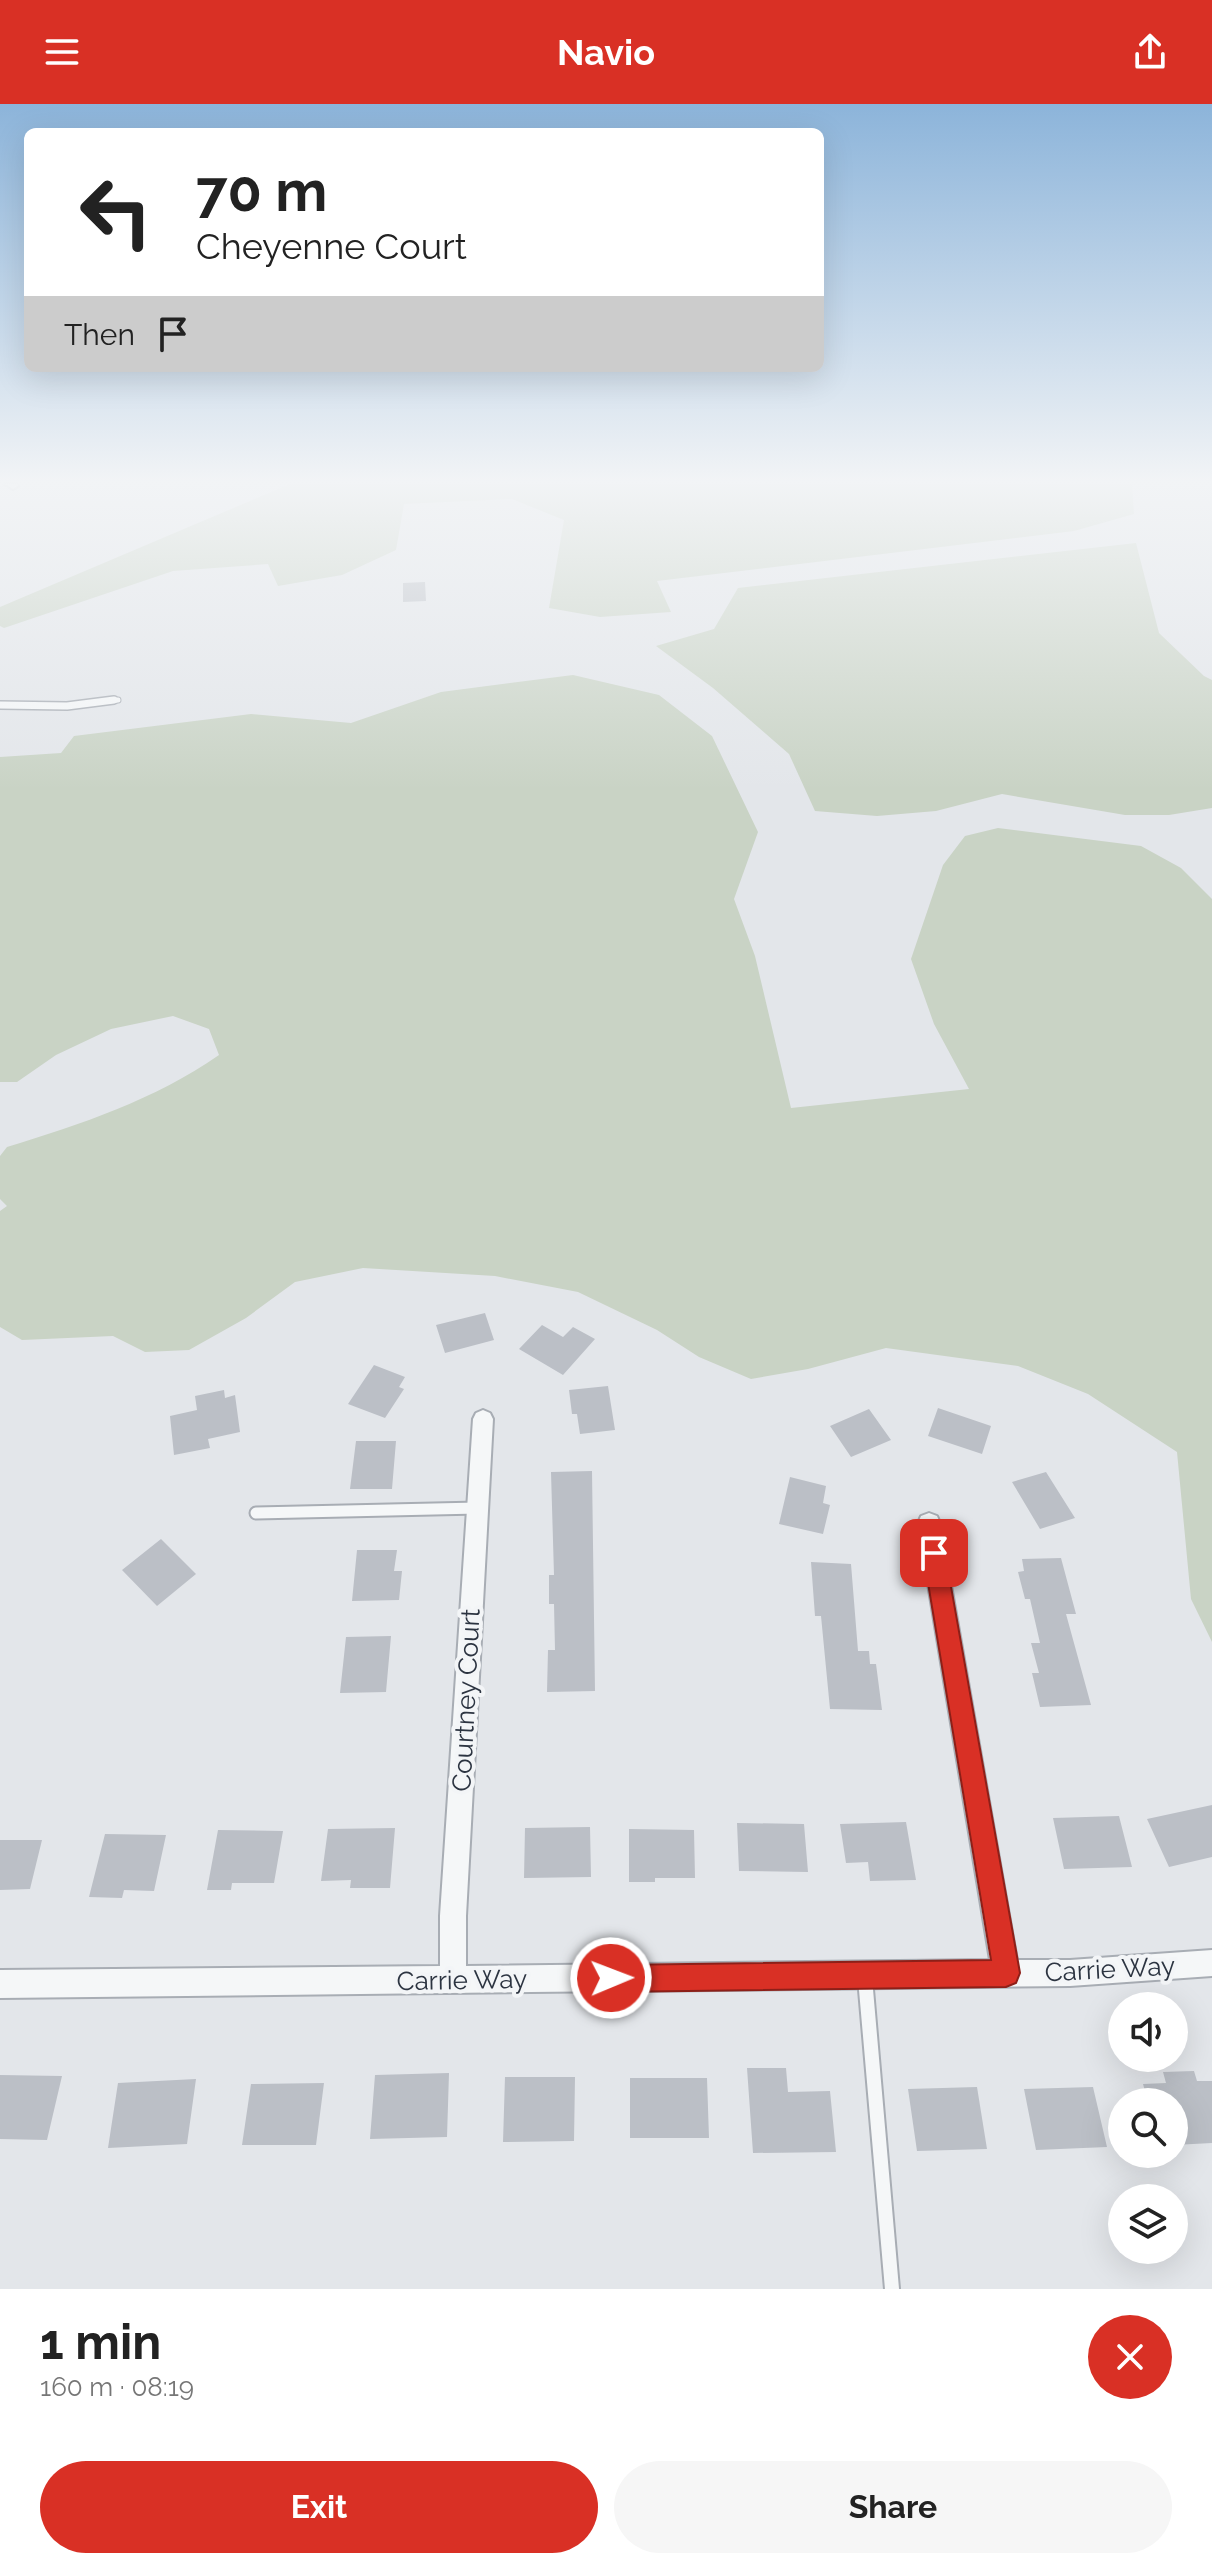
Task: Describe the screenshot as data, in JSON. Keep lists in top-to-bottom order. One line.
{"streets":{"street":["Courtney Court","Carrie Way"]},"crossings":[["Courtney Court","Carrie Way"]],"page":{"header":"Navio","turn":["70 m","Cheyenne Court"],"then":"Then","heading":["1 min","160 m · 08:19"],"buttons":["Exit","Share"]}}
